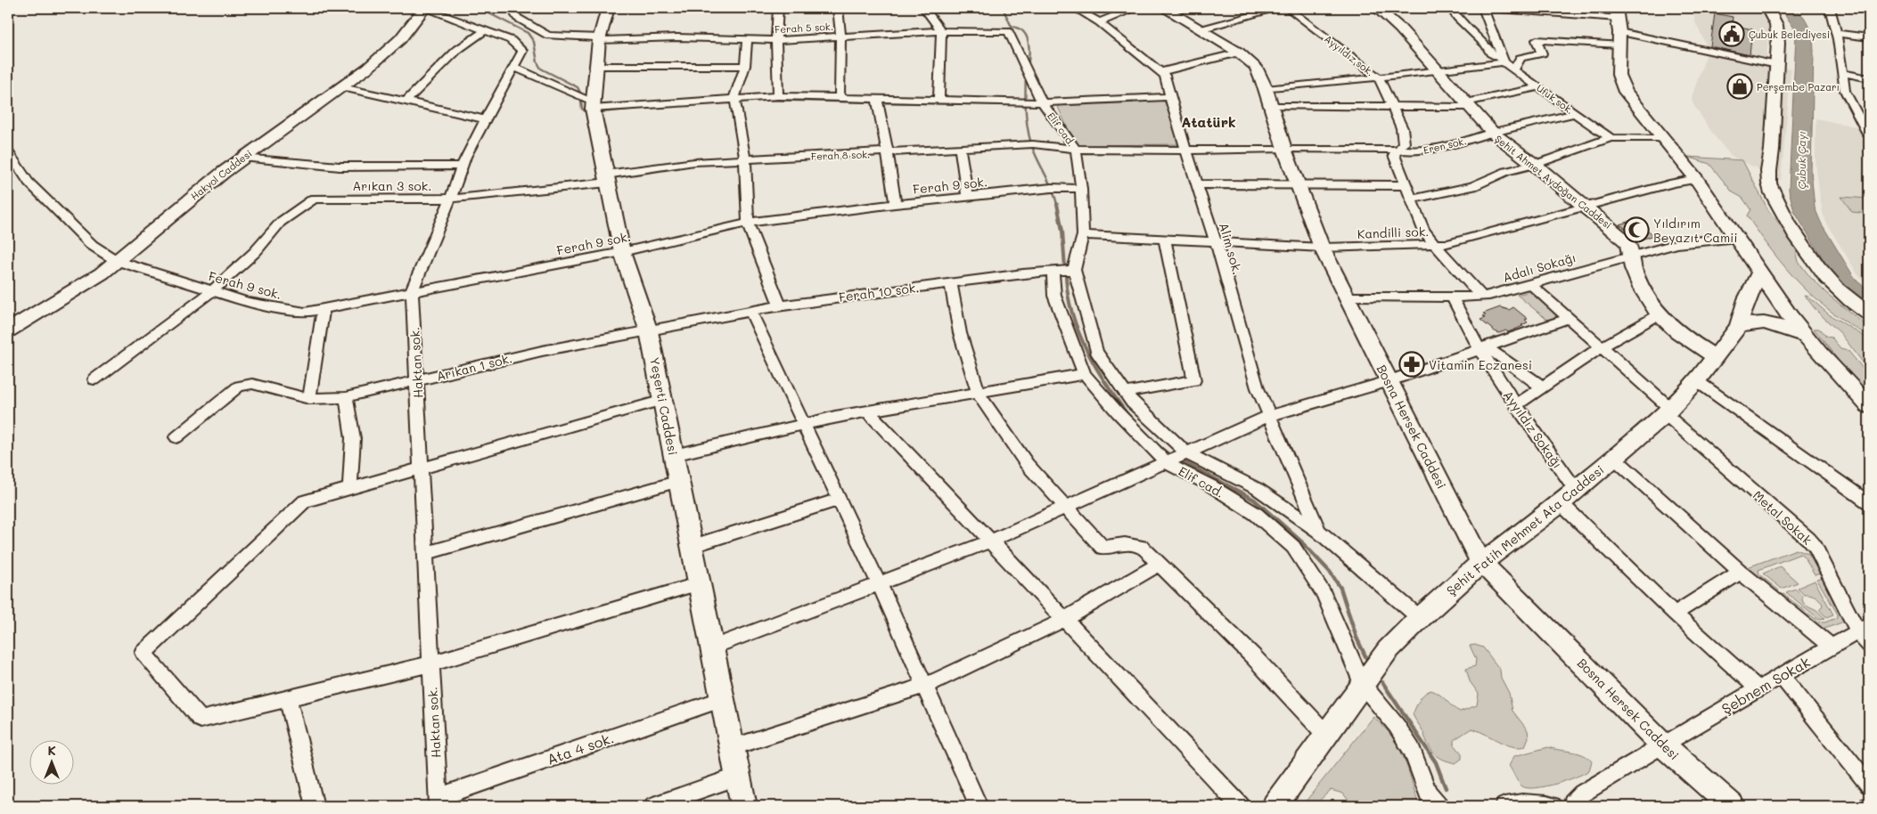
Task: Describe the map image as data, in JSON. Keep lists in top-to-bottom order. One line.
{"streets":{"street":["Ferah 5 sok.","Ayyıldız sok.","Ufuk sok.","Elif cad.","Eren sok.","Ferah 8 sok.","Hakyol Caddesi","Şehit Ahmet Aydoğan Caddesi","Arıkan 3 sok.","Ferah 9 sok.","Kandilli sok.","Alim sok.","Adalı Sokağı","Ferah 10 sok.","Haktan sok.","Arıkan 1 sok.","Yeşerti Caddesi","Bosna Hersek Caddesi","Ayyıldız Sokağı","Metal Sokak","Şehit Fatih Mehmet Ata Caddesi","Şebnem Sokak","Ata 4 sok."]},"crossings":[["Ferah 5 sok.","Elif cad."],["Ferah 5 sok.","Yeşerti Caddesi"],["Ayyıldız sok.","Eren sok."],["Ayyıldız sok.","Kandilli sok."],["Ayyıldız sok.","Adalı Sokağı"],["Ufuk sok.","Eren sok."],["Elif cad.","Ferah 8 sok."],["Elif cad.","Ferah 9 sok."],["Elif cad.","Kandilli sok."],["Elif cad.","Alim sok."],["Elif cad.","Ferah 10 sok."],["Elif cad.","Şehit Fatih Mehmet Ata Caddesi"],["Eren sok.","Ferah 8 sok."],["Eren sok.","Şehit Ahmet Aydoğan Caddesi"],["Eren sok.","Alim sok."],["Eren sok.","Bosna Hersek Caddesi"],["Ferah 8 sok.","Arıkan 3 sok."],["Ferah 8 sok.","Alim sok."],["Ferah 8 sok.","Yeşerti Caddesi"],["Hakyol Caddesi","Ferah 9 sok."],["Hakyol Caddesi","Haktan sok."],["Şehit Ahmet Aydoğan Caddesi","Kandilli sok."],["Şehit Ahmet Aydoğan Caddesi","Adalı Sokağı"],["Şehit Ahmet Aydoğan Caddesi","Şehit Fatih Mehmet Ata Caddesi"],["Arıkan 3 sok.","Ferah 9 sok."],["Arıkan 3 sok.","Haktan sok."],["Arıkan 3 sok.","Yeşerti Caddesi"],["Ferah 9 sok.","Haktan sok."],["Ferah 9 sok.","Yeşerti Caddesi"],["Kandilli sok.","Alim sok."],["Kandilli sok.","Bosna Hersek Caddesi"],["Adalı Sokağı","Bosna Hersek Caddesi"],["Adalı Sokağı","Ayyıldız Sokağı"],["Adalı Sokağı","Metal Sokak"],["Ferah 10 sok.","Arıkan 1 sok."],["Ferah 10 sok.","Yeşerti Caddesi"],["Haktan sok.","Arıkan 1 sok."],["Haktan sok.","Ata 4 sok."],["Arıkan 1 sok.","Yeşerti Caddesi"],["Yeşerti Caddesi","Ata 4 sok."],["Bosna Hersek Caddesi","Şehit Fatih Mehmet Ata Caddesi"],["Bosna Hersek Caddesi","Şebnem Sokak"],["Ayyıldız Sokağı","Şehit Fatih Mehmet Ata Caddesi"],["Ayyıldız Sokağı","Şebnem Sokak"],["Metal Sokak","Şehit Fatih Mehmet Ata Caddesi"],["Metal Sokak","Şebnem Sokak"]],"districts":["Atatürk"],"water":["Çubuk Çayı"],"places":{"public building":["Çubuk Belediyesi"],"shop":["Perşembe Pazarı"],"mosque":["Yıldırım Beyazıt Camii"],"pharmacy":["Vitamin Eczanesi"]},"north":"top"}
